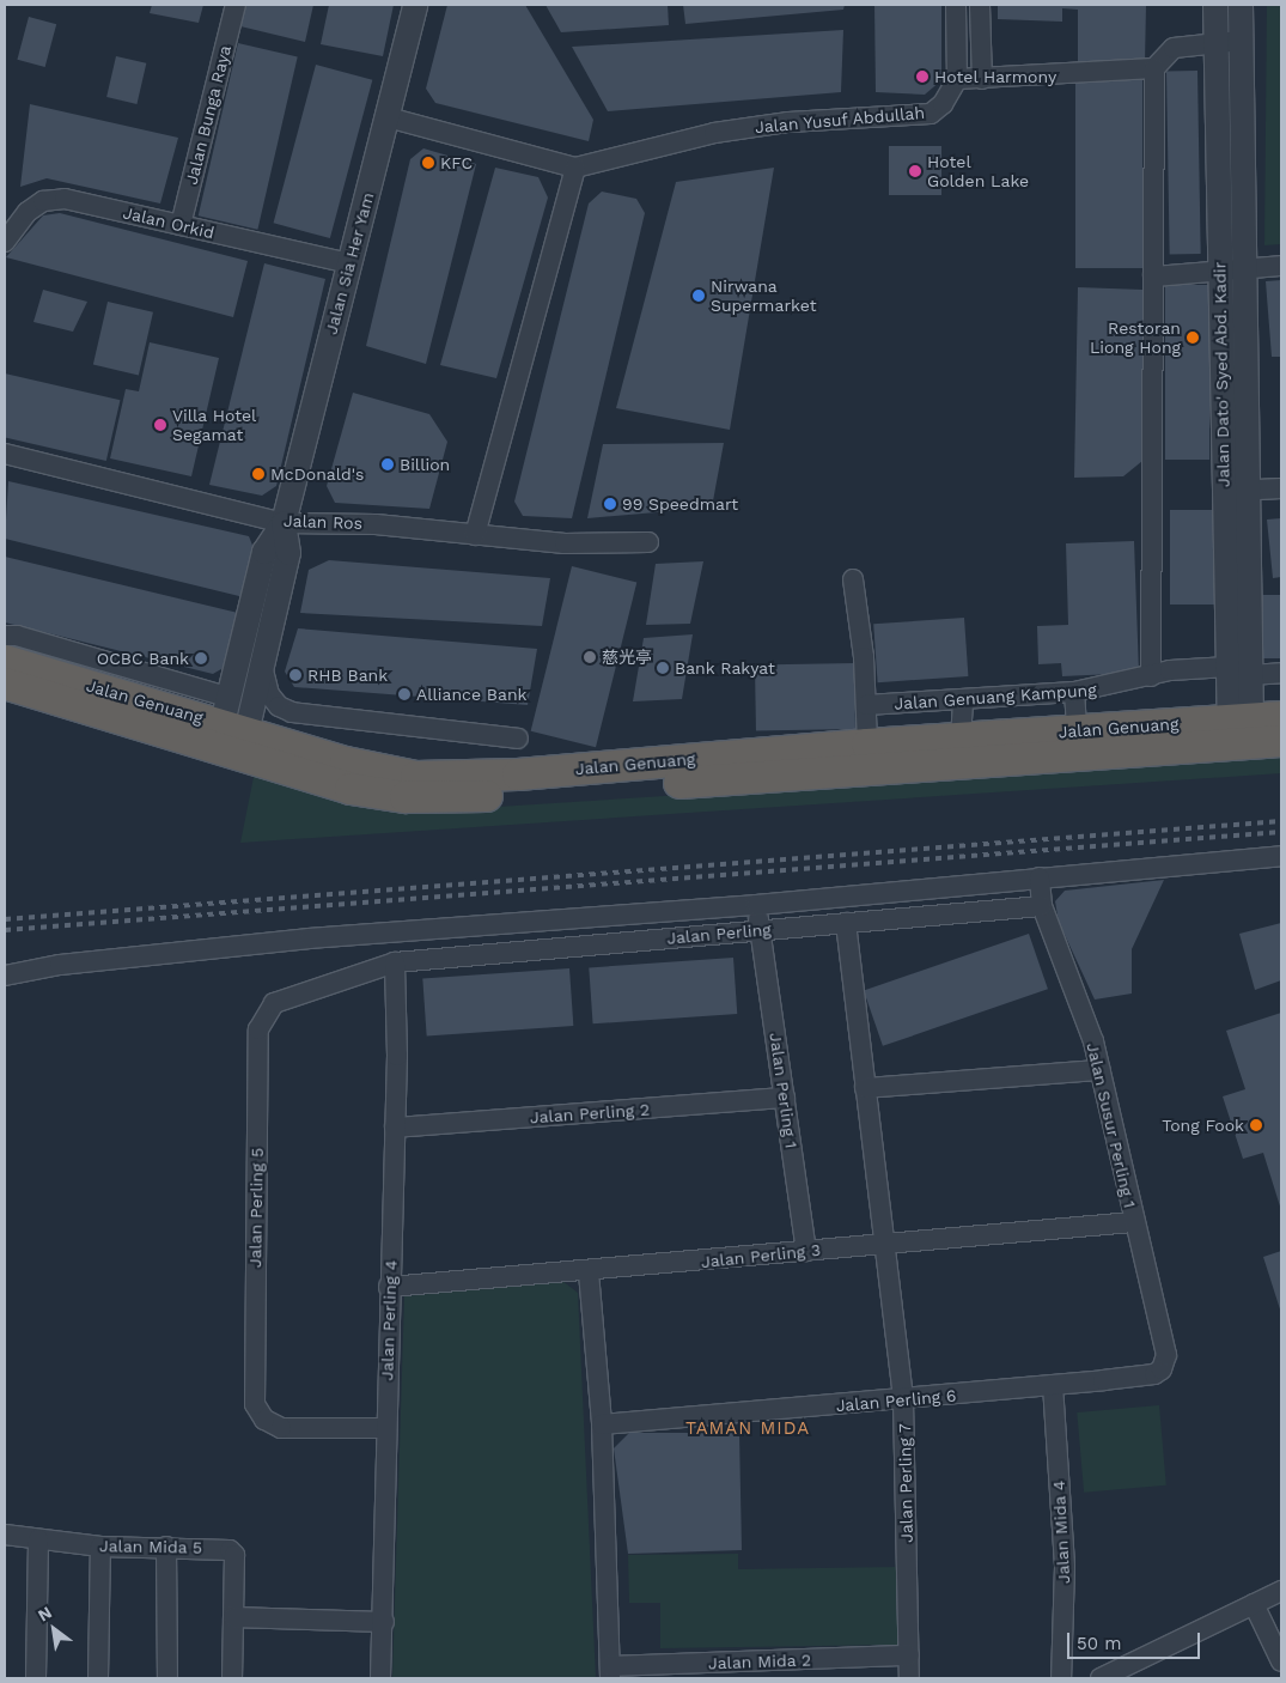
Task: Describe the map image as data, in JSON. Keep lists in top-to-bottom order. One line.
{"streets":{"highway":["Jalan Genuang"],"street":["Jalan Bunga Raya","Jalan Yusuf Abdullah","Jalan Orkid","Jalan Sia Her Yam","Jalan Dato' Syed Abd. Kadir","Jalan Ros","Jalan Genuang Kampung","Jalan Perling","Jalan Perling 1","Jalan Perling 2","Jalan Susur Perling 1","Jalan Perling 5","Jalan Perling 3","Jalan Perling 4","Jalan Perling 6","Jalan Perling 7","Jalan Mida 4","Jalan Mida 5","Jalan Mida 2"]},"crossings":[["Jalan Bunga Raya","Jalan Orkid"],["Jalan Yusuf Abdullah","Jalan Sia Her Yam"],["Jalan Orkid","Jalan Sia Her Yam"],["Jalan Sia Her Yam","Jalan Ros"],["Jalan Sia Her Yam","Jalan Genuang"],["Jalan Dato' Syed Abd. Kadir","Jalan Genuang Kampung"],["Jalan Dato' Syed Abd. Kadir","Jalan Genuang"],["Jalan Perling","Jalan Perling 1"],["Jalan Perling","Jalan Susur Perling 1"],["Jalan Perling","Jalan Perling 5"],["Jalan Perling","Jalan Perling 4"],["Jalan Perling","Jalan Perling 7"],["Jalan Perling 1","Jalan Perling 2"],["Jalan Perling 1","Jalan Perling 3"],["Jalan Perling 2","Jalan Perling 4"],["Jalan Susur Perling 1","Jalan Perling 3"],["Jalan Susur Perling 1","Jalan Perling 6"],["Jalan Perling 5","Jalan Perling 4"],["Jalan Perling 3","Jalan Perling 4"],["Jalan Perling 3","Jalan Perling 7"],["Jalan Perling 6","Jalan Perling 7"],["Jalan Perling 6","Jalan Mida 4"],["Jalan Perling 7","Jalan Mida 2"]],"districts":["TAMAN MIDA"],"places":["Hotel Harmony","KFC","Hotel Golden Lake","Nirwana Supermarket","Restoran Liong Hong","Villa Hotel Segamat","Billion","McDonald's","99 Speedmart","慈光亭","OCBC Bank","Bank Rakyat","RHB Bank","Alliance Bank","Tong Fook"],"scale_bar":"50 m","north":"top left"}
